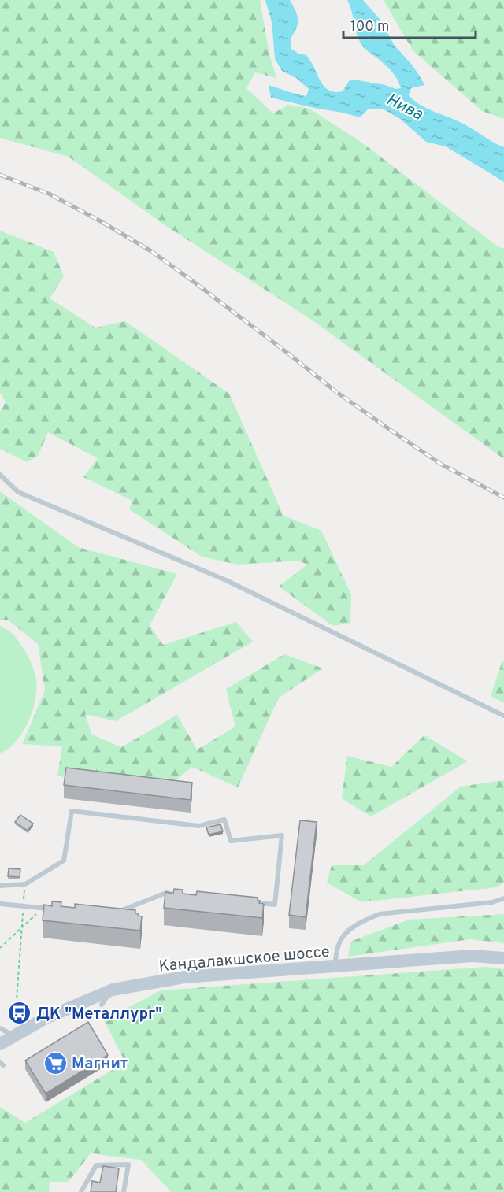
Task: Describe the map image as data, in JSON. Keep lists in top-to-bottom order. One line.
{"streets":{"main road":["Кандалакшское шоссе"]},"water":["Нива"],"places":{"bus stop":["ДК \"Металлург\""],"supermarket":["Магнит"]},"scale_bar":"100 m"}
